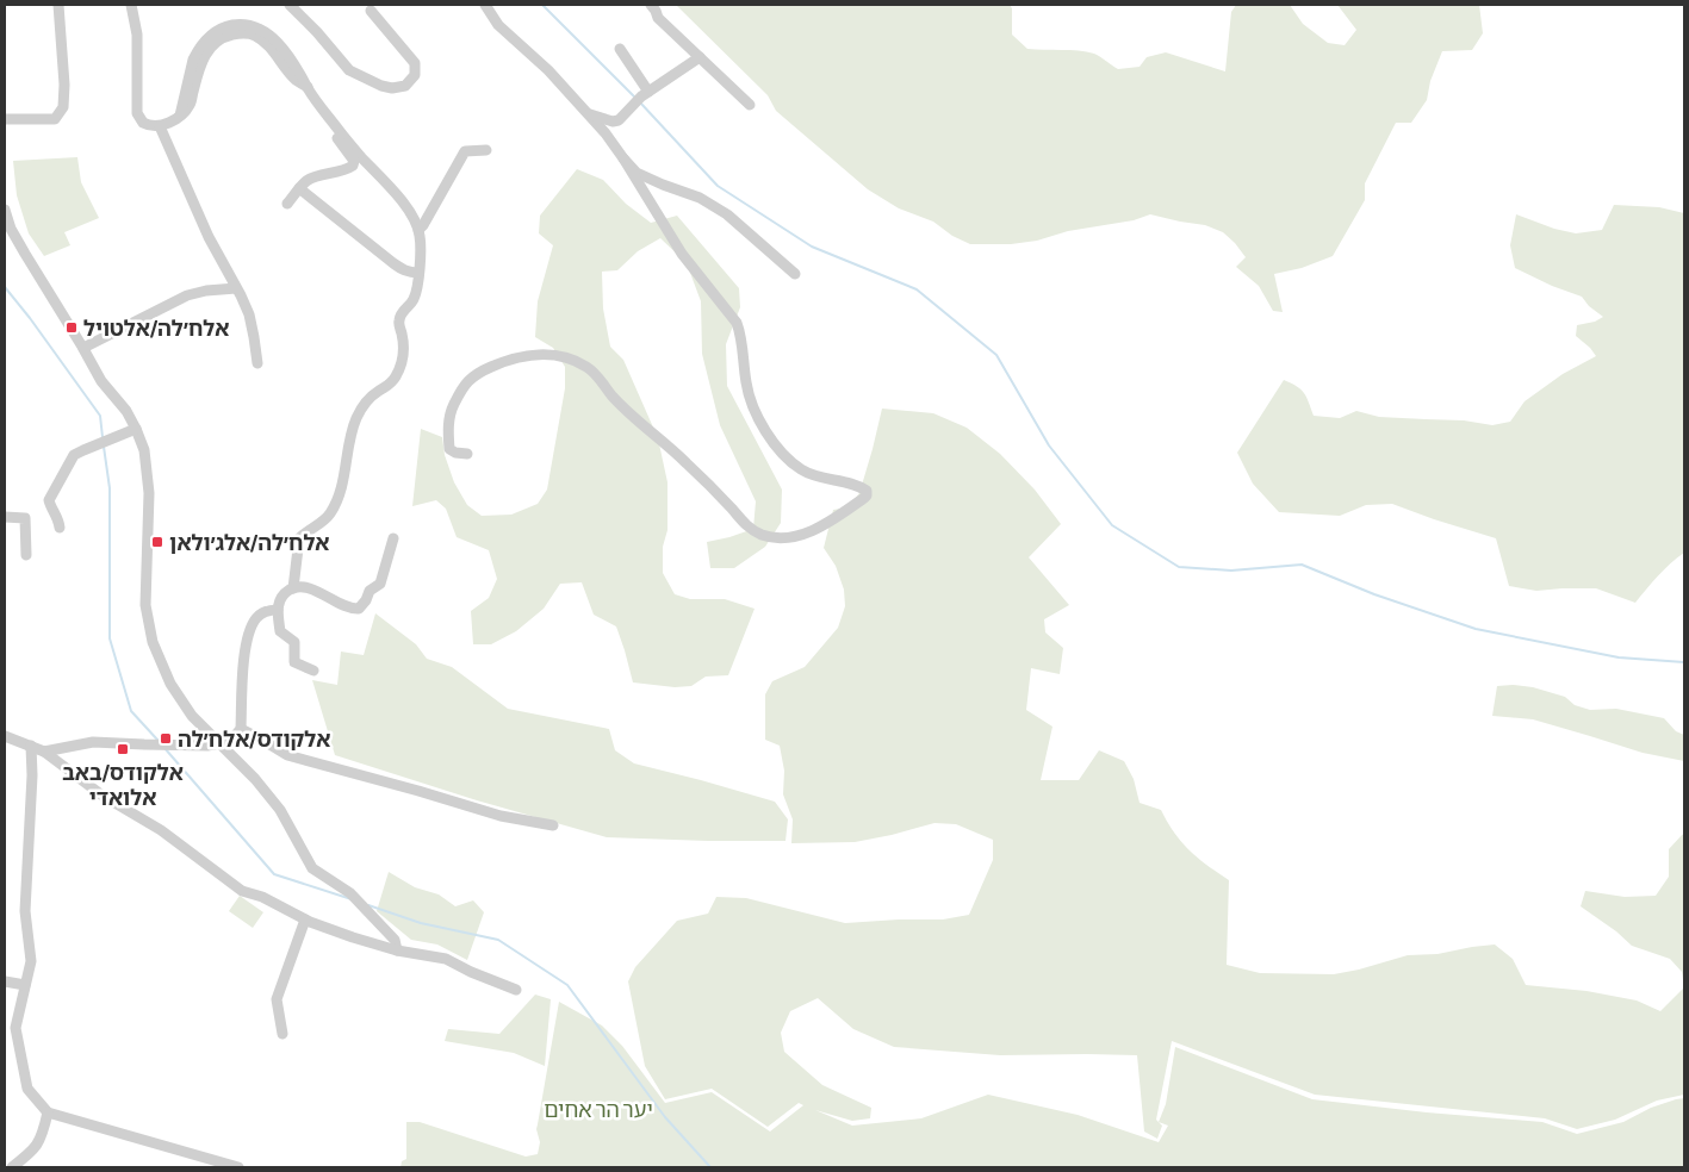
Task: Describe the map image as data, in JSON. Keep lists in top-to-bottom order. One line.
{"parks":["יער הר אחים"],"places":{"transit":["אלח׳לה/אלטויל","אלח׳לה/אלג׳ולאן","אלקודס/אלח׳לה","אלקודס/באב אלואדי"]}}
